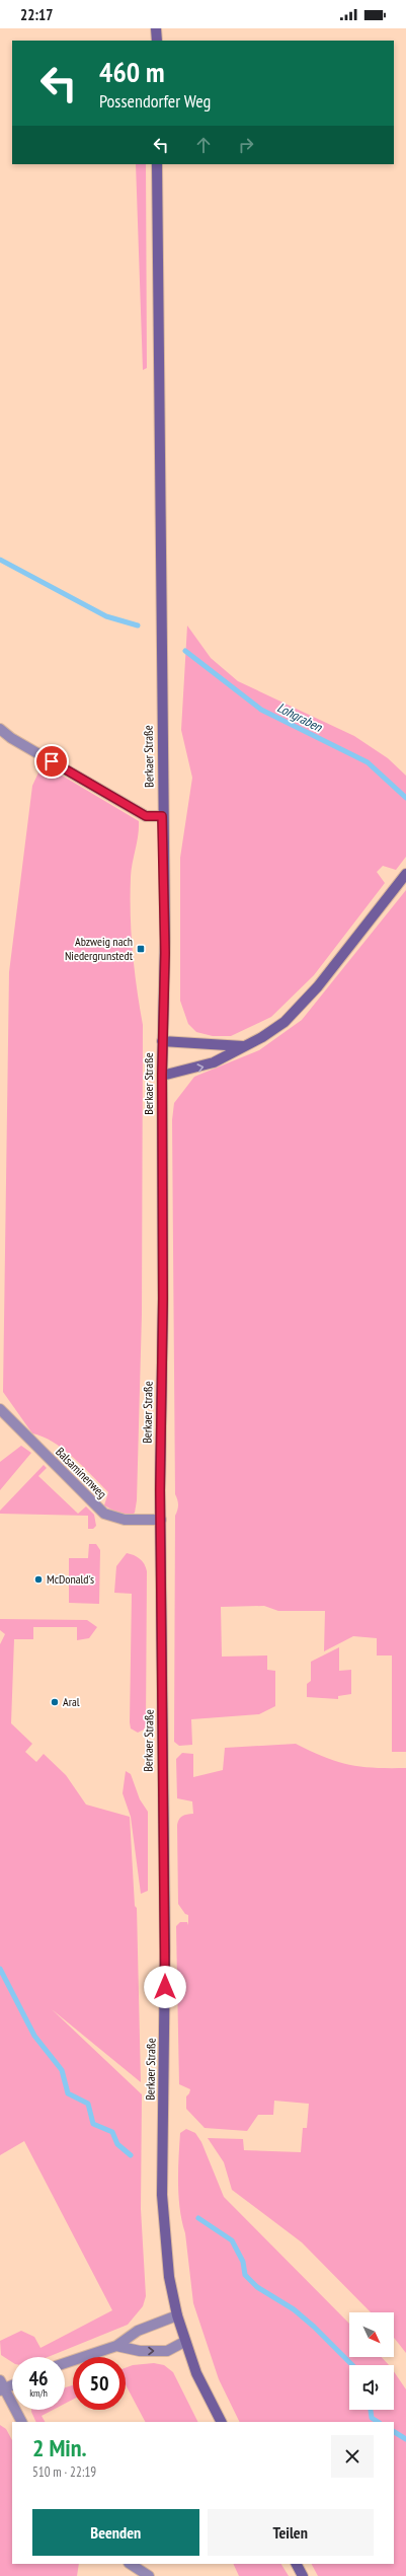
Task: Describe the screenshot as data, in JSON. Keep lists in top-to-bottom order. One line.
{"streets":{"main road":["Berkaer Straße"],"street":["Balsaminenweg"]},"crossings":[["Berkaer Straße","Balsaminenweg"]],"water":["Lohgraben"],"places":{"transit":["Abzweig nach Niedergrunstedt"],"other":["McDonald's","Aral"]},"north":"bottom right","page":{"status":"22:17","turn":["460 m","Possendorfer Weg"],"speed":"46 km/h","limit":"50","heading":["2 Min.","510 m · 22:19"],"buttons":["Beenden","Teilen"]}}
